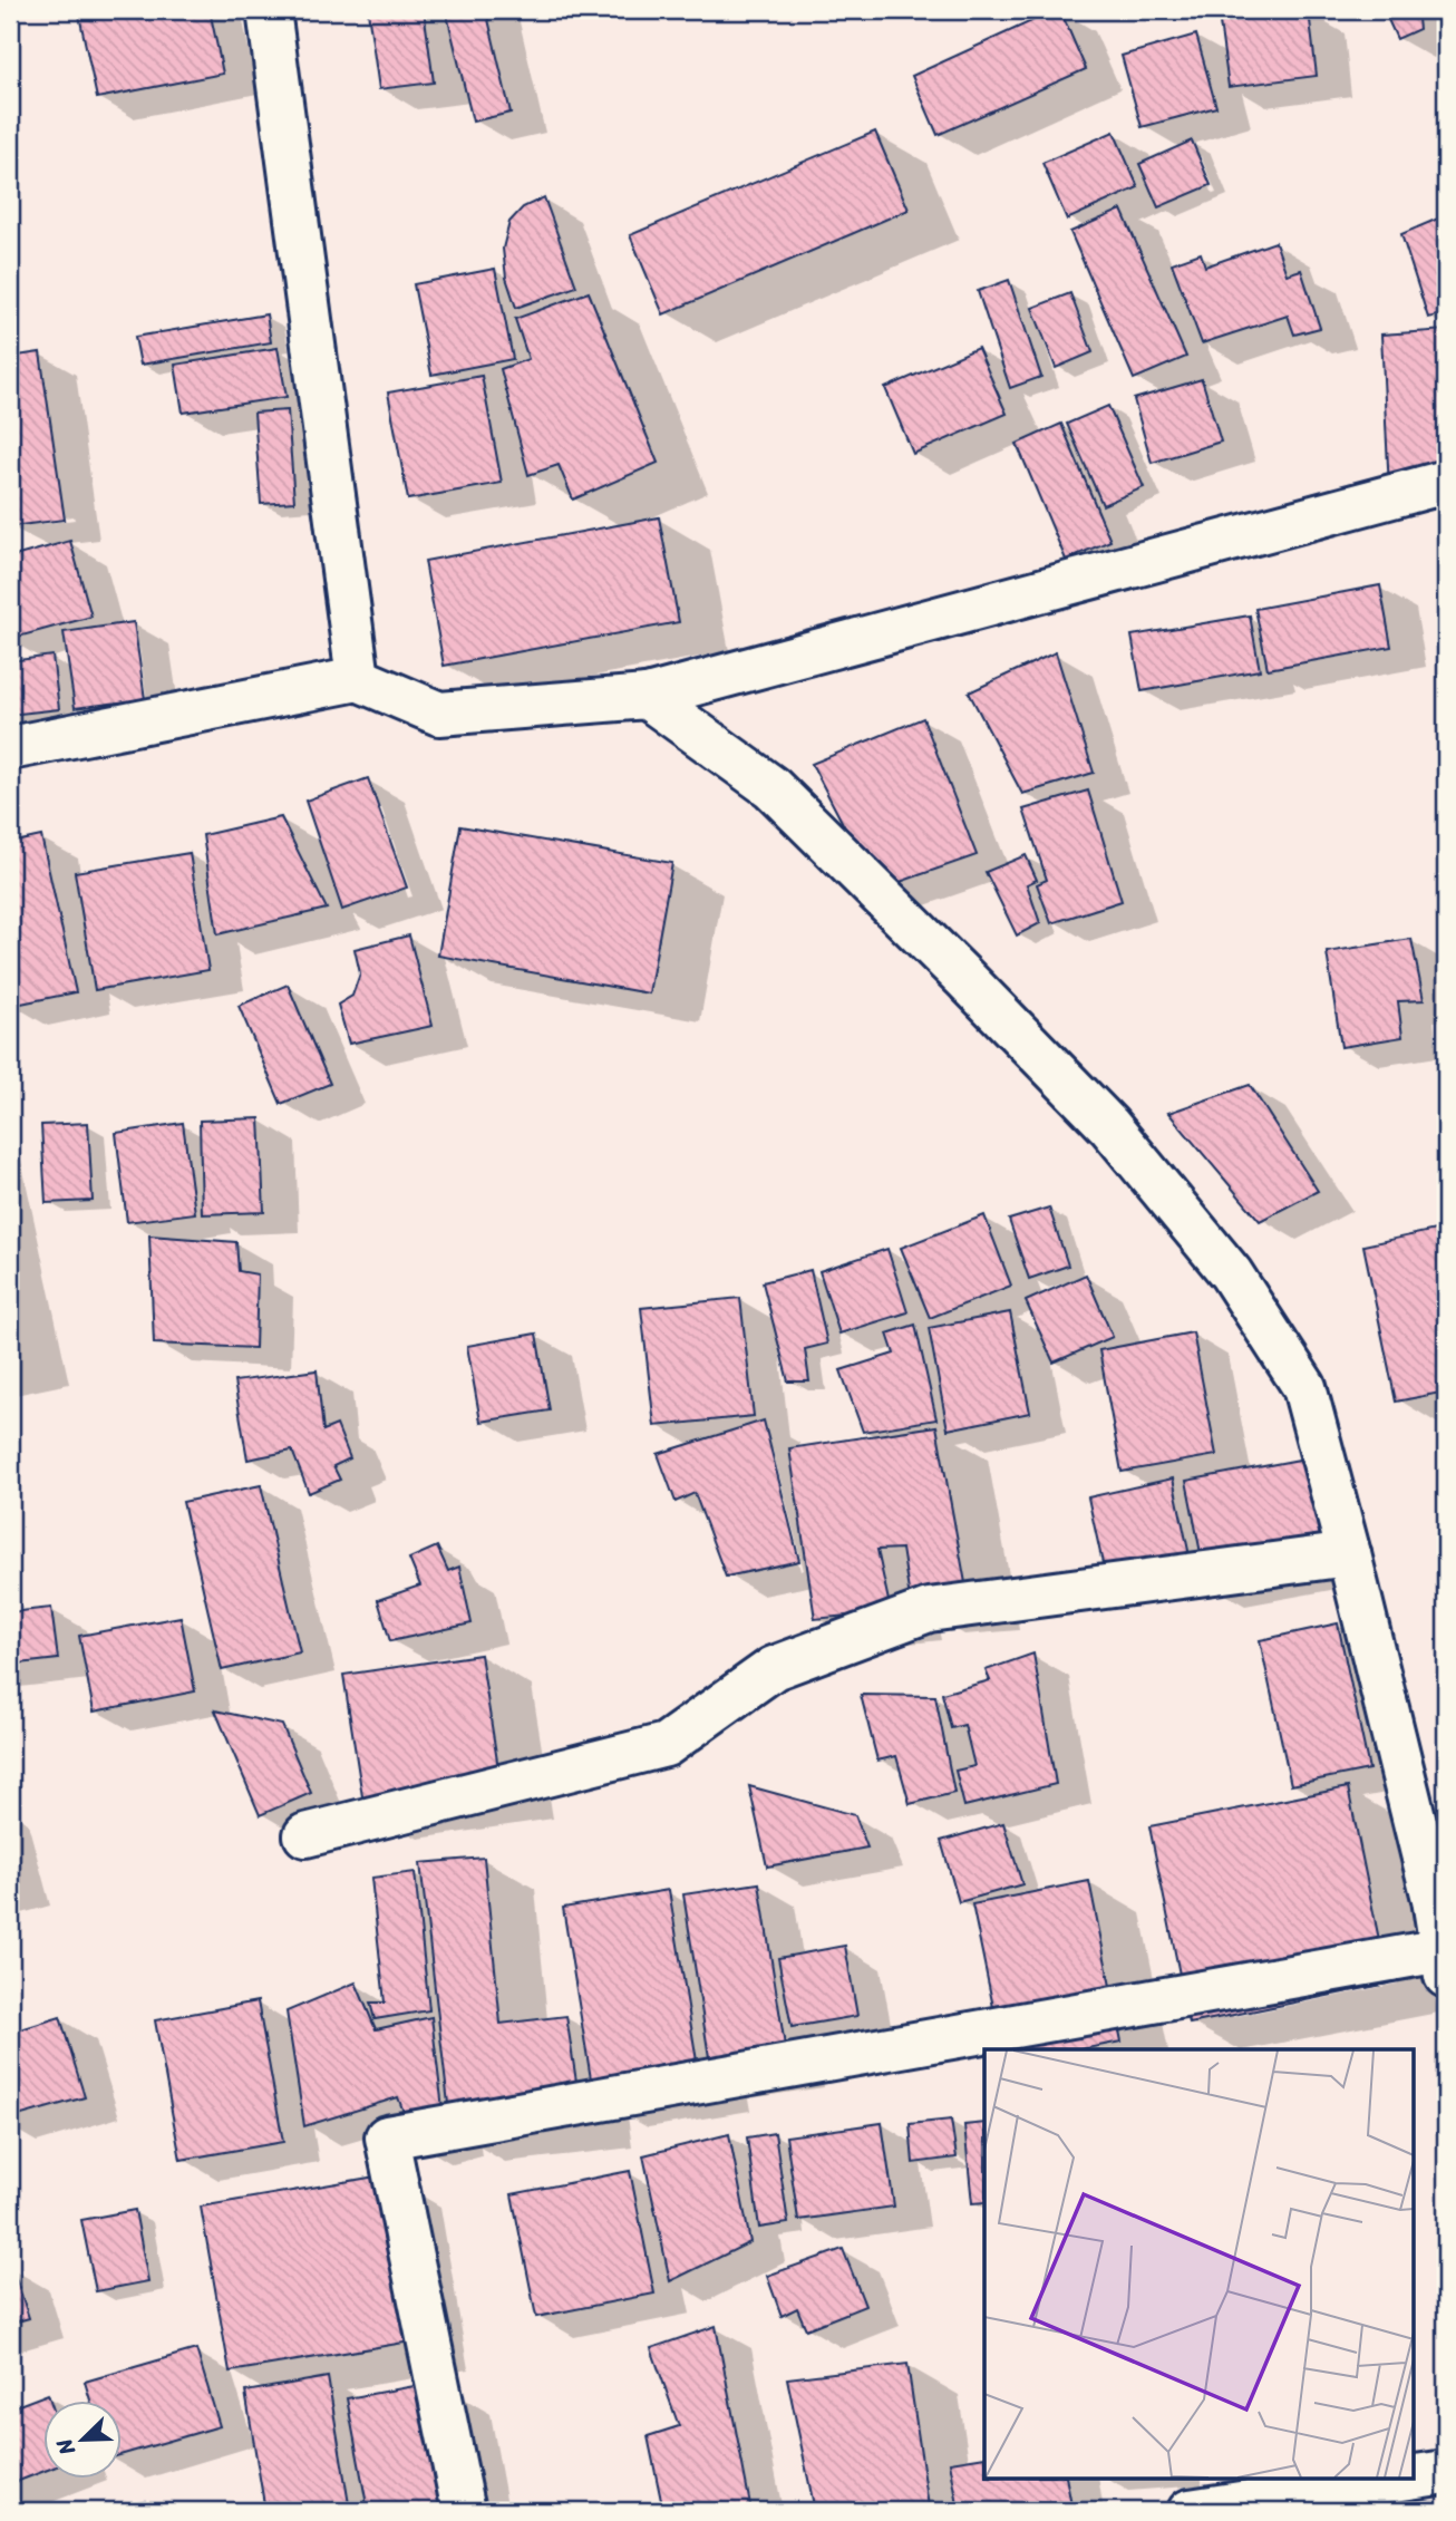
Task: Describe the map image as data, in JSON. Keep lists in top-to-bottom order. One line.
{"north":"bottom left"}
